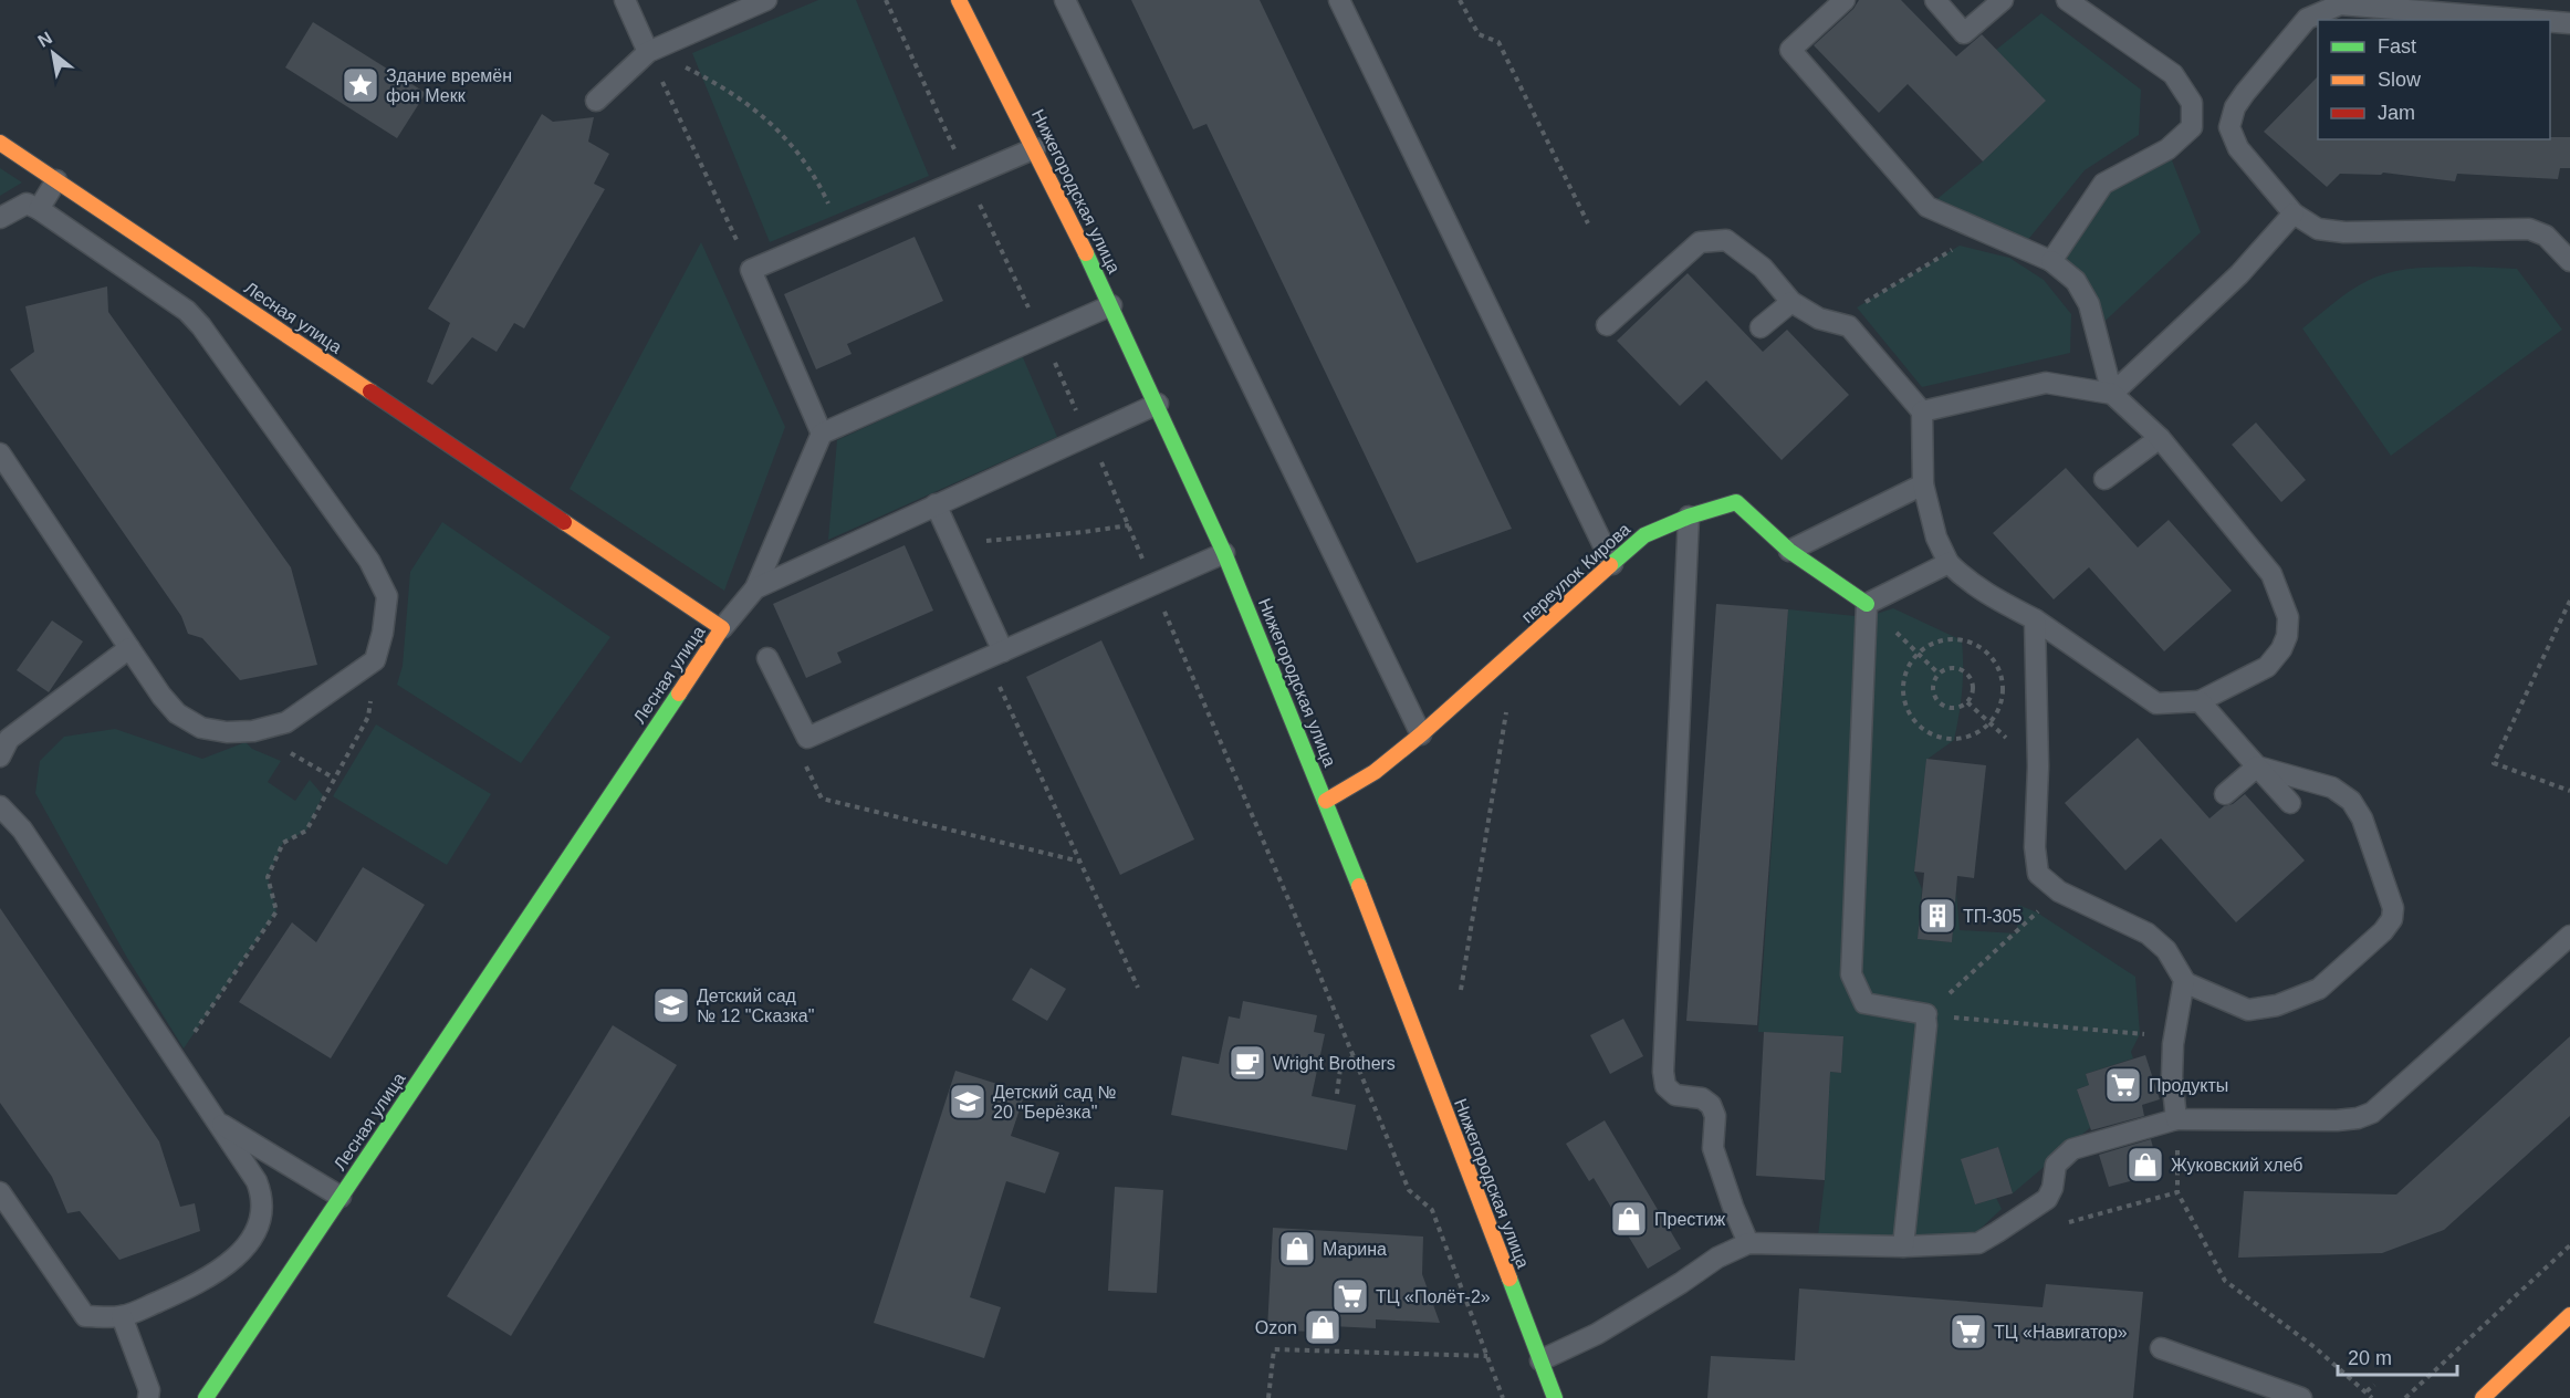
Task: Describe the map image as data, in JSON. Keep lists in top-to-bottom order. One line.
{"streets":{"street":["Нижегородская улица","Лесная улица","переулок Кирова"]},"crossings":[["Нижегородская улица","переулок Кирова"]],"places":{"place":["Здание времён фон Мекк"],"building":["ТП-305"],"school or university":["Детский сад № 12 \"Сказка\"","Детский сад № 20 \"Берёзка\""],"cafe":["Wright Brothers"],"supermarket":["Продукты","ТЦ «Полёт-2»","ТЦ «Навигатор»"],"shop":["Жуковский хлеб","Престиж","Марина","Ozon"]},"legend":["Fast","Slow","Jam"],"scale_bar":"20 m","north":"top left"}
